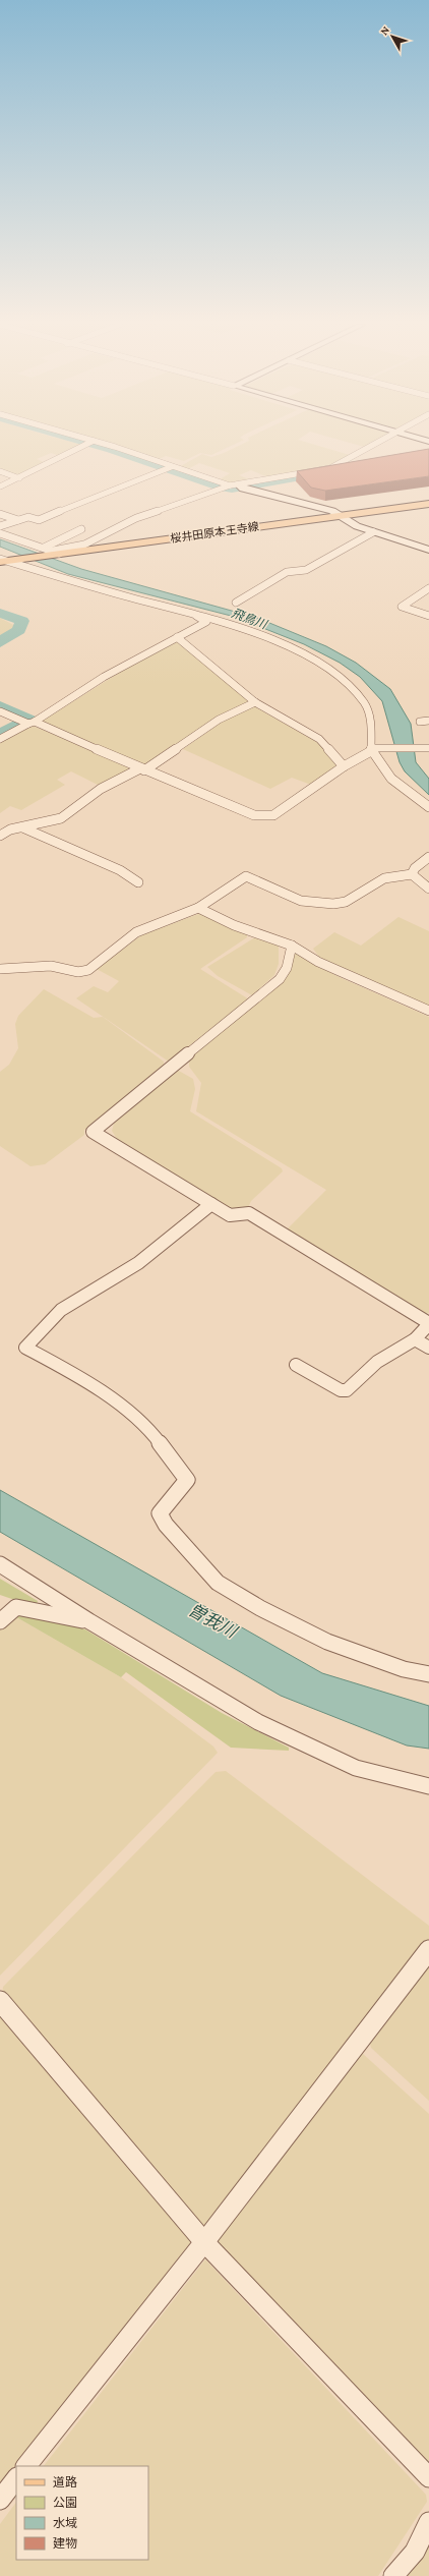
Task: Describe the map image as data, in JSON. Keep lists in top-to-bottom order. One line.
{"streets":{"main road":["桜井田原本王寺線"]},"water":["飛鳥川","曽我川"],"legend":["道路","公園","水域","建物"],"north":"top left"}
